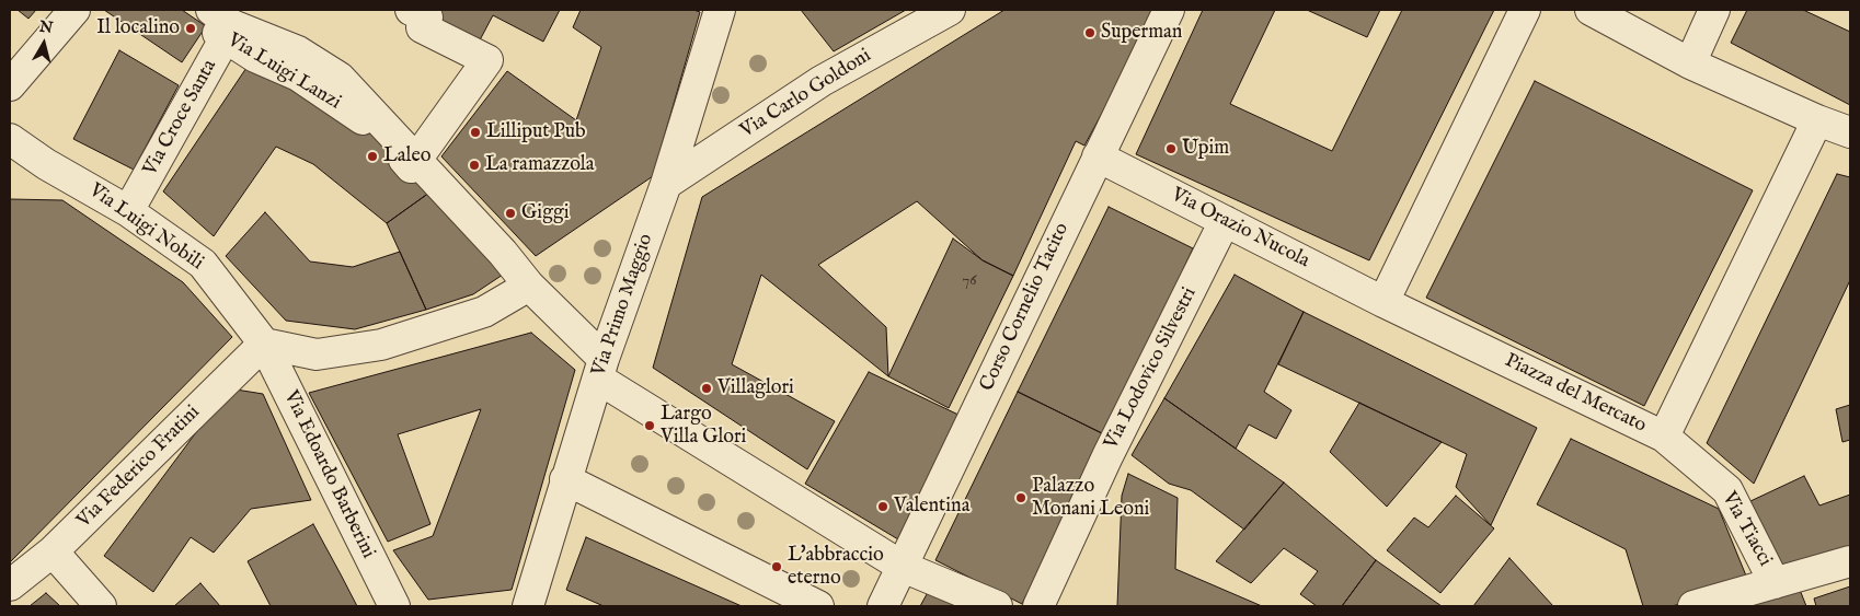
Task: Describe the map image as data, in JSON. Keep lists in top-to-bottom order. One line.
{"streets":{"street":["Via Luigi Lanzi","Via Carlo Goldoni","Via Croce Santa","Via Luigi Nobili","Via Orazio Nucola","Via Primo Maggio","Corso Cornelio Tacito","Via Lodovico Silvestri","Piazza del Mercato","Via Federico Fratini","Via Edoardo Barberini","Via Tiacci"]},"crossings":[["Via Luigi Lanzi","Via Croce Santa"],["Via Carlo Goldoni","Via Primo Maggio"],["Via Croce Santa","Via Luigi Nobili"],["Via Luigi Nobili","Via Federico Fratini"],["Via Luigi Nobili","Via Edoardo Barberini"],["Via Orazio Nucola","Corso Cornelio Tacito"],["Via Orazio Nucola","Via Lodovico Silvestri"],["Via Orazio Nucola","Piazza del Mercato"],["Piazza del Mercato","Via Tiacci"],["Via Federico Fratini","Via Edoardo Barberini"]],"places":["Il localino","Superman","Lilliput Pub","Upim","Laleo","La ramazzola","Giggi","Villaglori","Largo Villa Glori","Palazzo Monani Leoni","Valentina","L'abbraccio eterno"],"house_numbers":["76"],"north":"top"}
